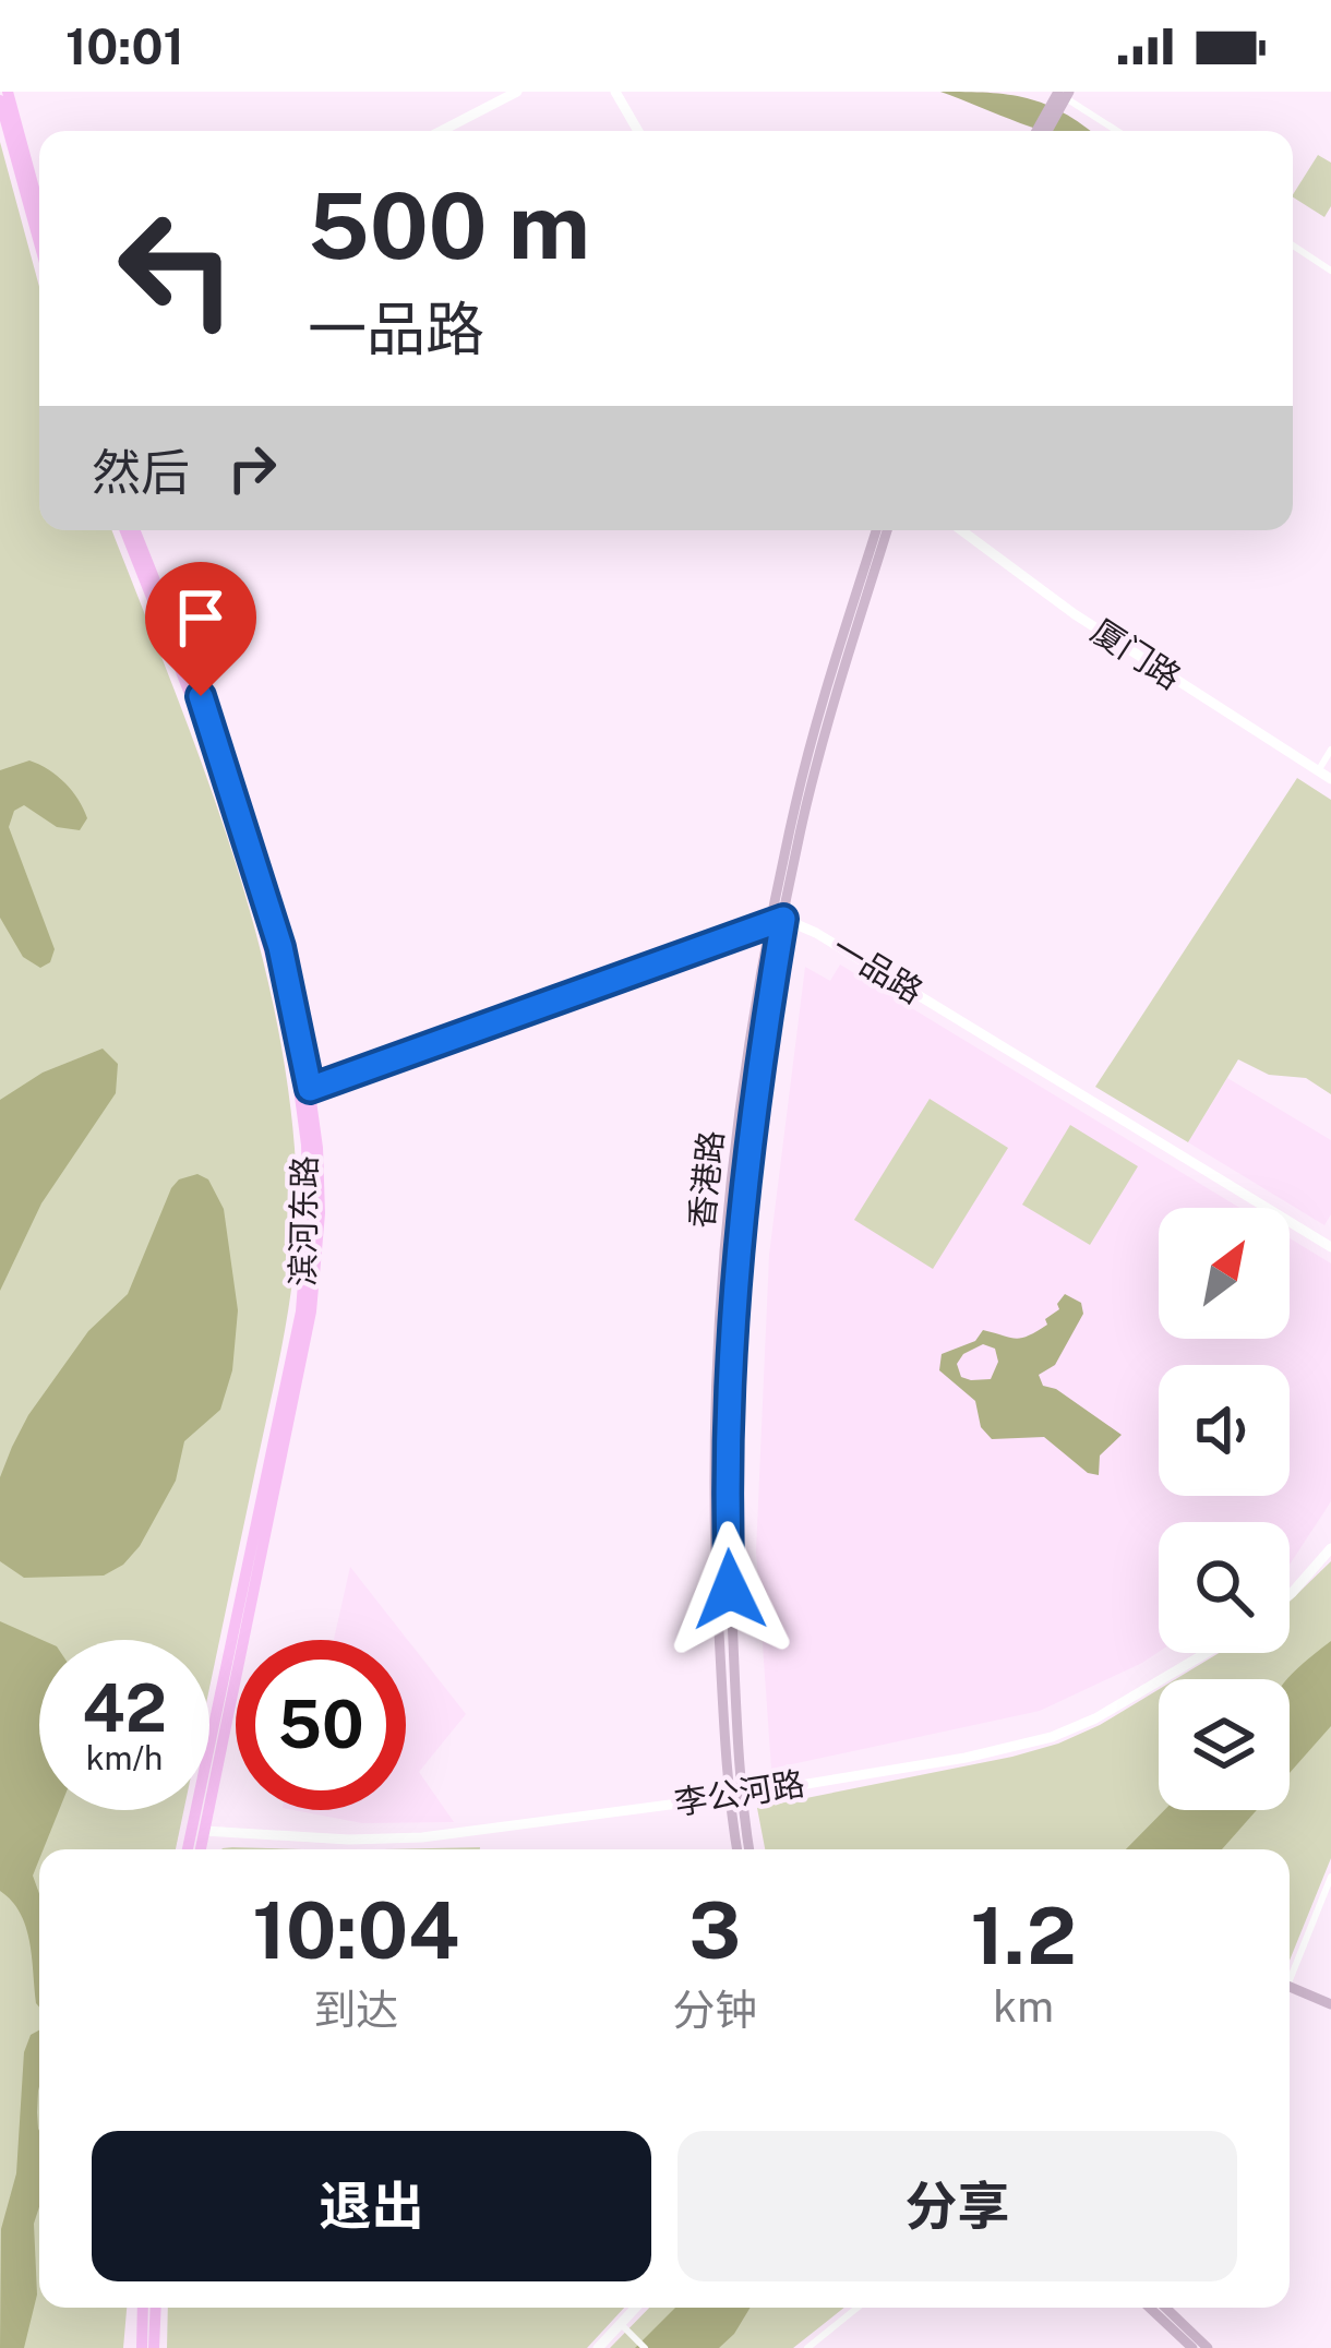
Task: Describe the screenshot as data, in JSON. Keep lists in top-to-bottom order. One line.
{"streets":{"main road":["香港路","滨河东路"],"street":["厦门路","一品路","李公河路"]},"crossings":[["一品路","香港路"],["香港路","李公河路"],["滨河东路","李公河路"]],"north":"top right","page":{"status":"10:01","turn":["500 m","一品路"],"then":"然后","speed":"42 km/h","limit":"50","eta":["10:04","到达","3","分钟","1.2","km"],"buttons":["退出","分享"]}}
